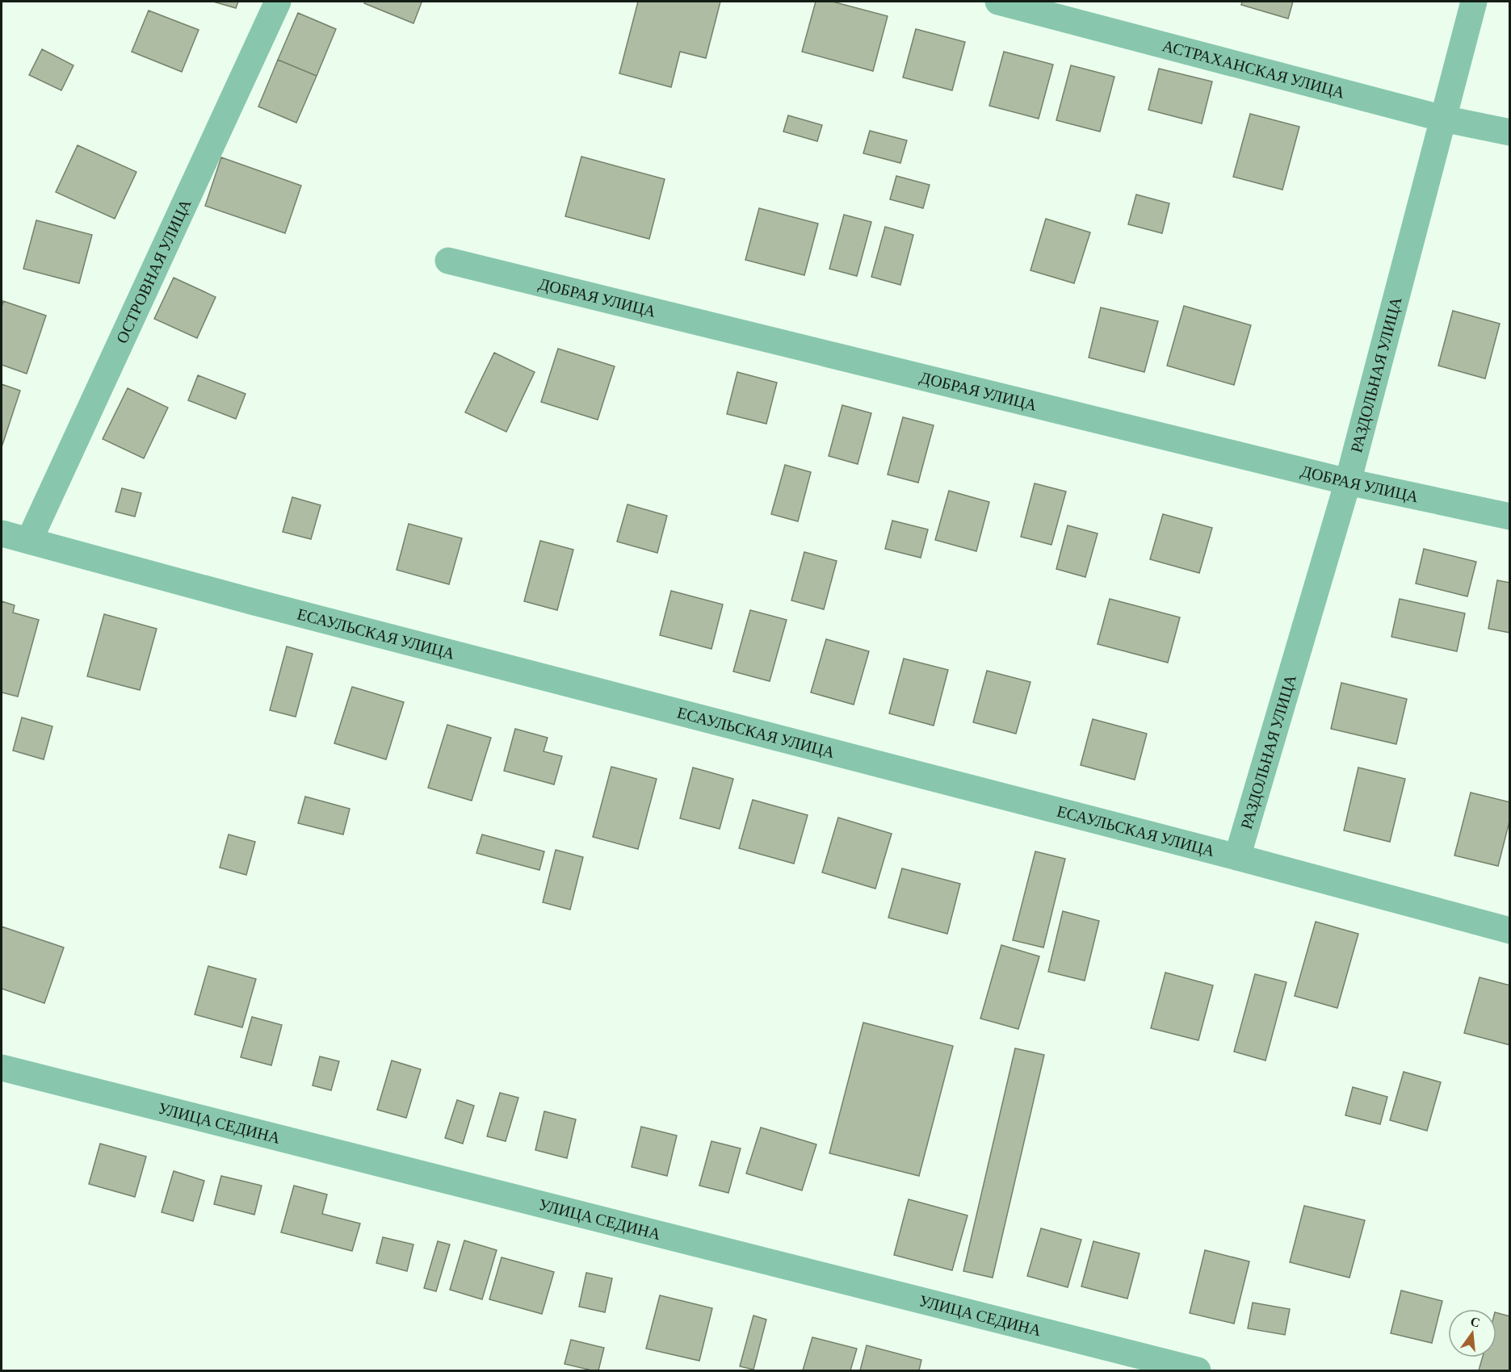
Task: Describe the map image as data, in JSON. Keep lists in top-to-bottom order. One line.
{"streets":{"street":["АСТРАХАНСКАЯ УЛИЦА","ОСТРОВНАЯ УЛИЦА","ДОБРАЯ УЛИЦА","РАЗДОЛЬНАЯ УЛИЦА","ЕСАУЛЬСКАЯ УЛИЦА","УЛИЦА СЕДИНА"]},"crossings":[["АСТРАХАНСКАЯ УЛИЦА","РАЗДОЛЬНАЯ УЛИЦА"],["ОСТРОВНАЯ УЛИЦА","ЕСАУЛЬСКАЯ УЛИЦА"],["ДОБРАЯ УЛИЦА","РАЗДОЛЬНАЯ УЛИЦА"],["РАЗДОЛЬНАЯ УЛИЦА","ЕСАУЛЬСКАЯ УЛИЦА"]],"north":"top"}
